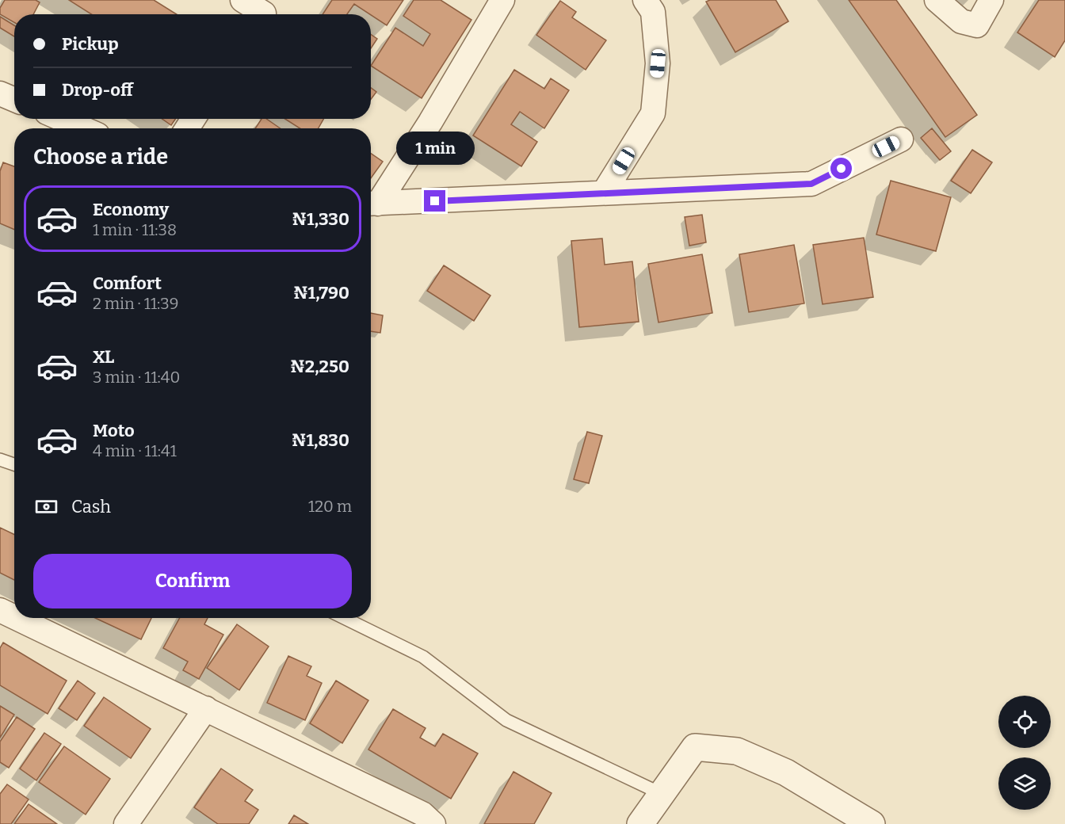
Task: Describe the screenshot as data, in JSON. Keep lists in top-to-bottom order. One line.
{"page":{"banner":["Pickup","Drop-off"],"heading":"Choose a ride","bubble":"1 min","list":[{"name":"Economy","note":"1 min · 11:38","value":"₦1,330"},{"name":"Comfort","note":"2 min · 11:39","value":"₦1,790"},{"name":"XL","note":"3 min · 11:40","value":"₦2,250"},{"name":"Moto","note":"4 min · 11:41","value":"₦1,830"}],"pay":["Cash","120 m"],"buttons":"Confirm"}}
